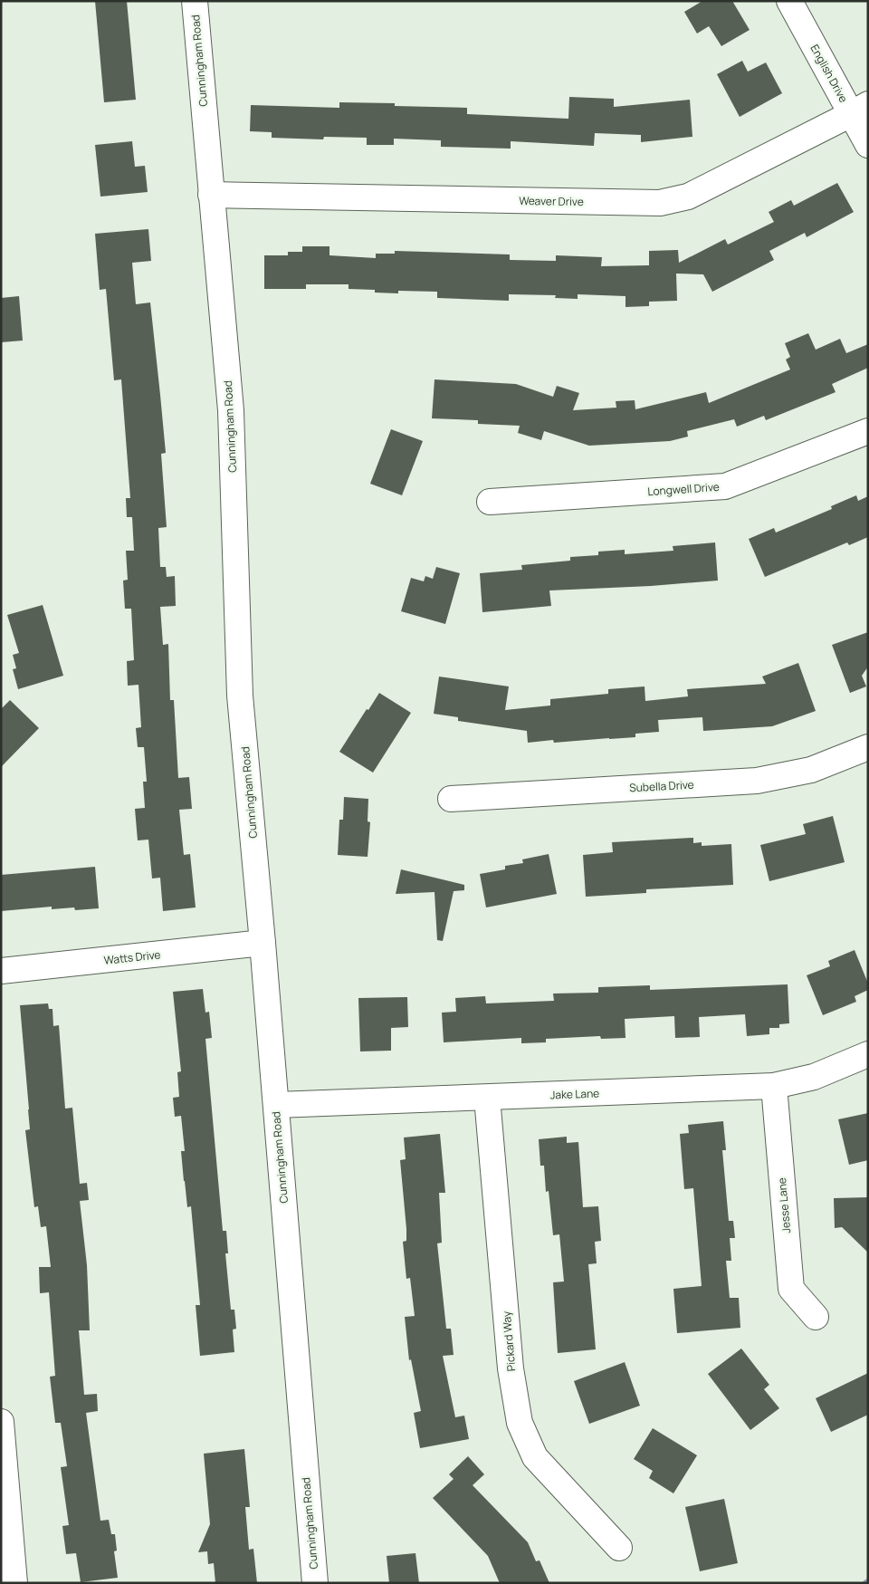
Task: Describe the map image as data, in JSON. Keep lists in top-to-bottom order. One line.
{"streets":{"street":["Cunningham Road","English Drive","Weaver Drive","Longwell Drive","Subella Drive","Watts Drive","Jake Lane","Jesse Lane","Pickard Way"]},"crossings":[["Cunningham Road","Weaver Drive"],["Cunningham Road","Watts Drive"],["Cunningham Road","Jake Lane"],["English Drive","Weaver Drive"],["Jake Lane","Jesse Lane"],["Jake Lane","Pickard Way"]]}
